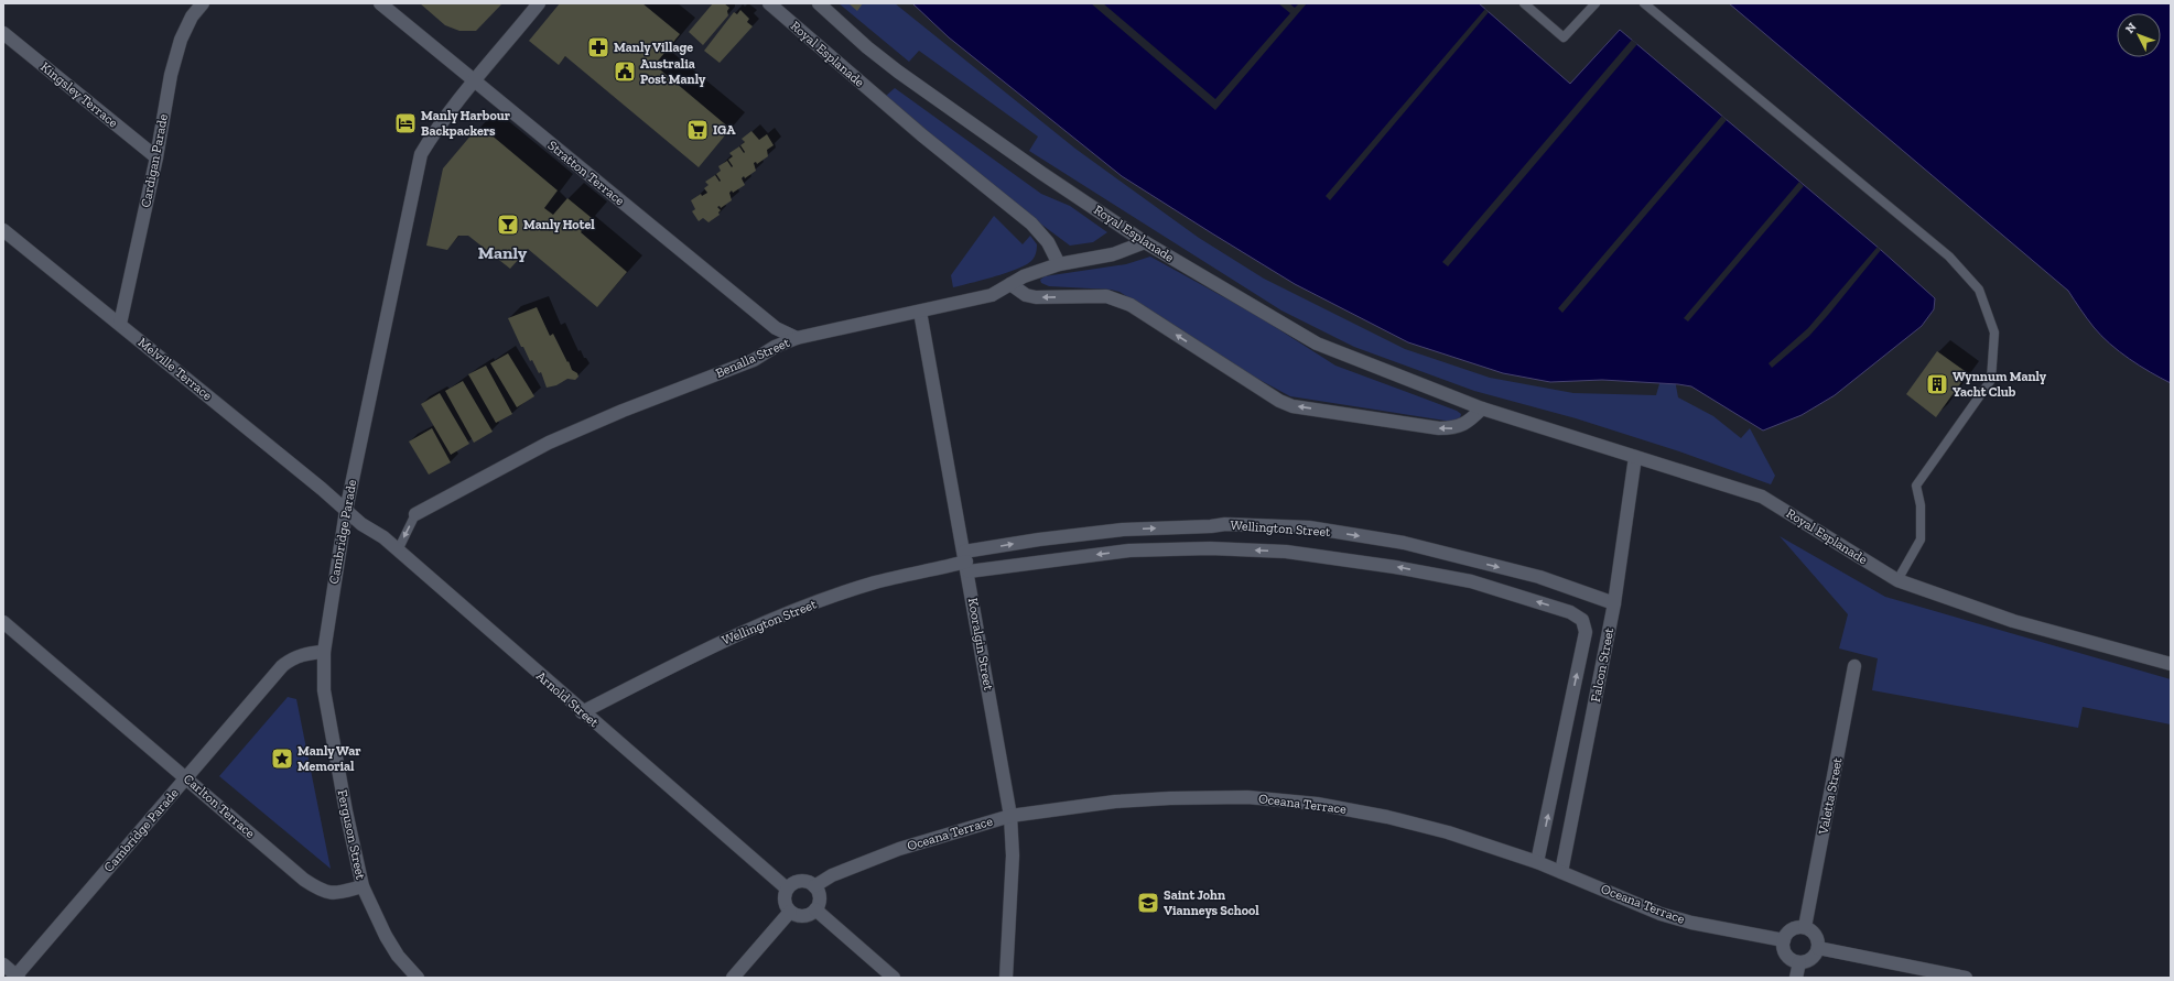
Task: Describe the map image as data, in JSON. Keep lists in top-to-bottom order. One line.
{"streets":{"street":["Royal Esplanade","Kingsley Terrace","Cardigan Parade","Stratton Terrace","Benalla Street","Melville Terrace","Wellington Street","Cambridge Parade","Kooralgin Street","Falcon Street","Arnold Street","Valetta Street","Oceana Terrace","Carlton Terrace","Ferguson Street"]},"crossings":[["Royal Esplanade","Benalla Street"],["Royal Esplanade","Falcon Street"],["Kingsley Terrace","Cardigan Parade"],["Cardigan Parade","Melville Terrace"],["Stratton Terrace","Benalla Street"],["Stratton Terrace","Cambridge Parade"],["Benalla Street","Kooralgin Street"],["Benalla Street","Arnold Street"],["Melville Terrace","Cambridge Parade"],["Melville Terrace","Arnold Street"],["Wellington Street","Kooralgin Street"],["Wellington Street","Falcon Street"],["Wellington Street","Arnold Street"],["Cambridge Parade","Arnold Street"],["Cambridge Parade","Carlton Terrace"],["Cambridge Parade","Ferguson Street"],["Kooralgin Street","Oceana Terrace"],["Falcon Street","Oceana Terrace"],["Arnold Street","Oceana Terrace"],["Valetta Street","Oceana Terrace"],["Carlton Terrace","Ferguson Street"]],"districts":["Manly"],"places":{"pharmacy":["Manly Village"],"public building":["Australia Post Manly"],"hotel":["Manly Harbour Backpackers"],"supermarket":["IGA"],"bar":["Manly Hotel"],"building":["Wynnum Manly Yacht Club"],"place":["Manly War Memorial"],"school or university":["Saint John Vianneys School"]},"north":"top left"}
